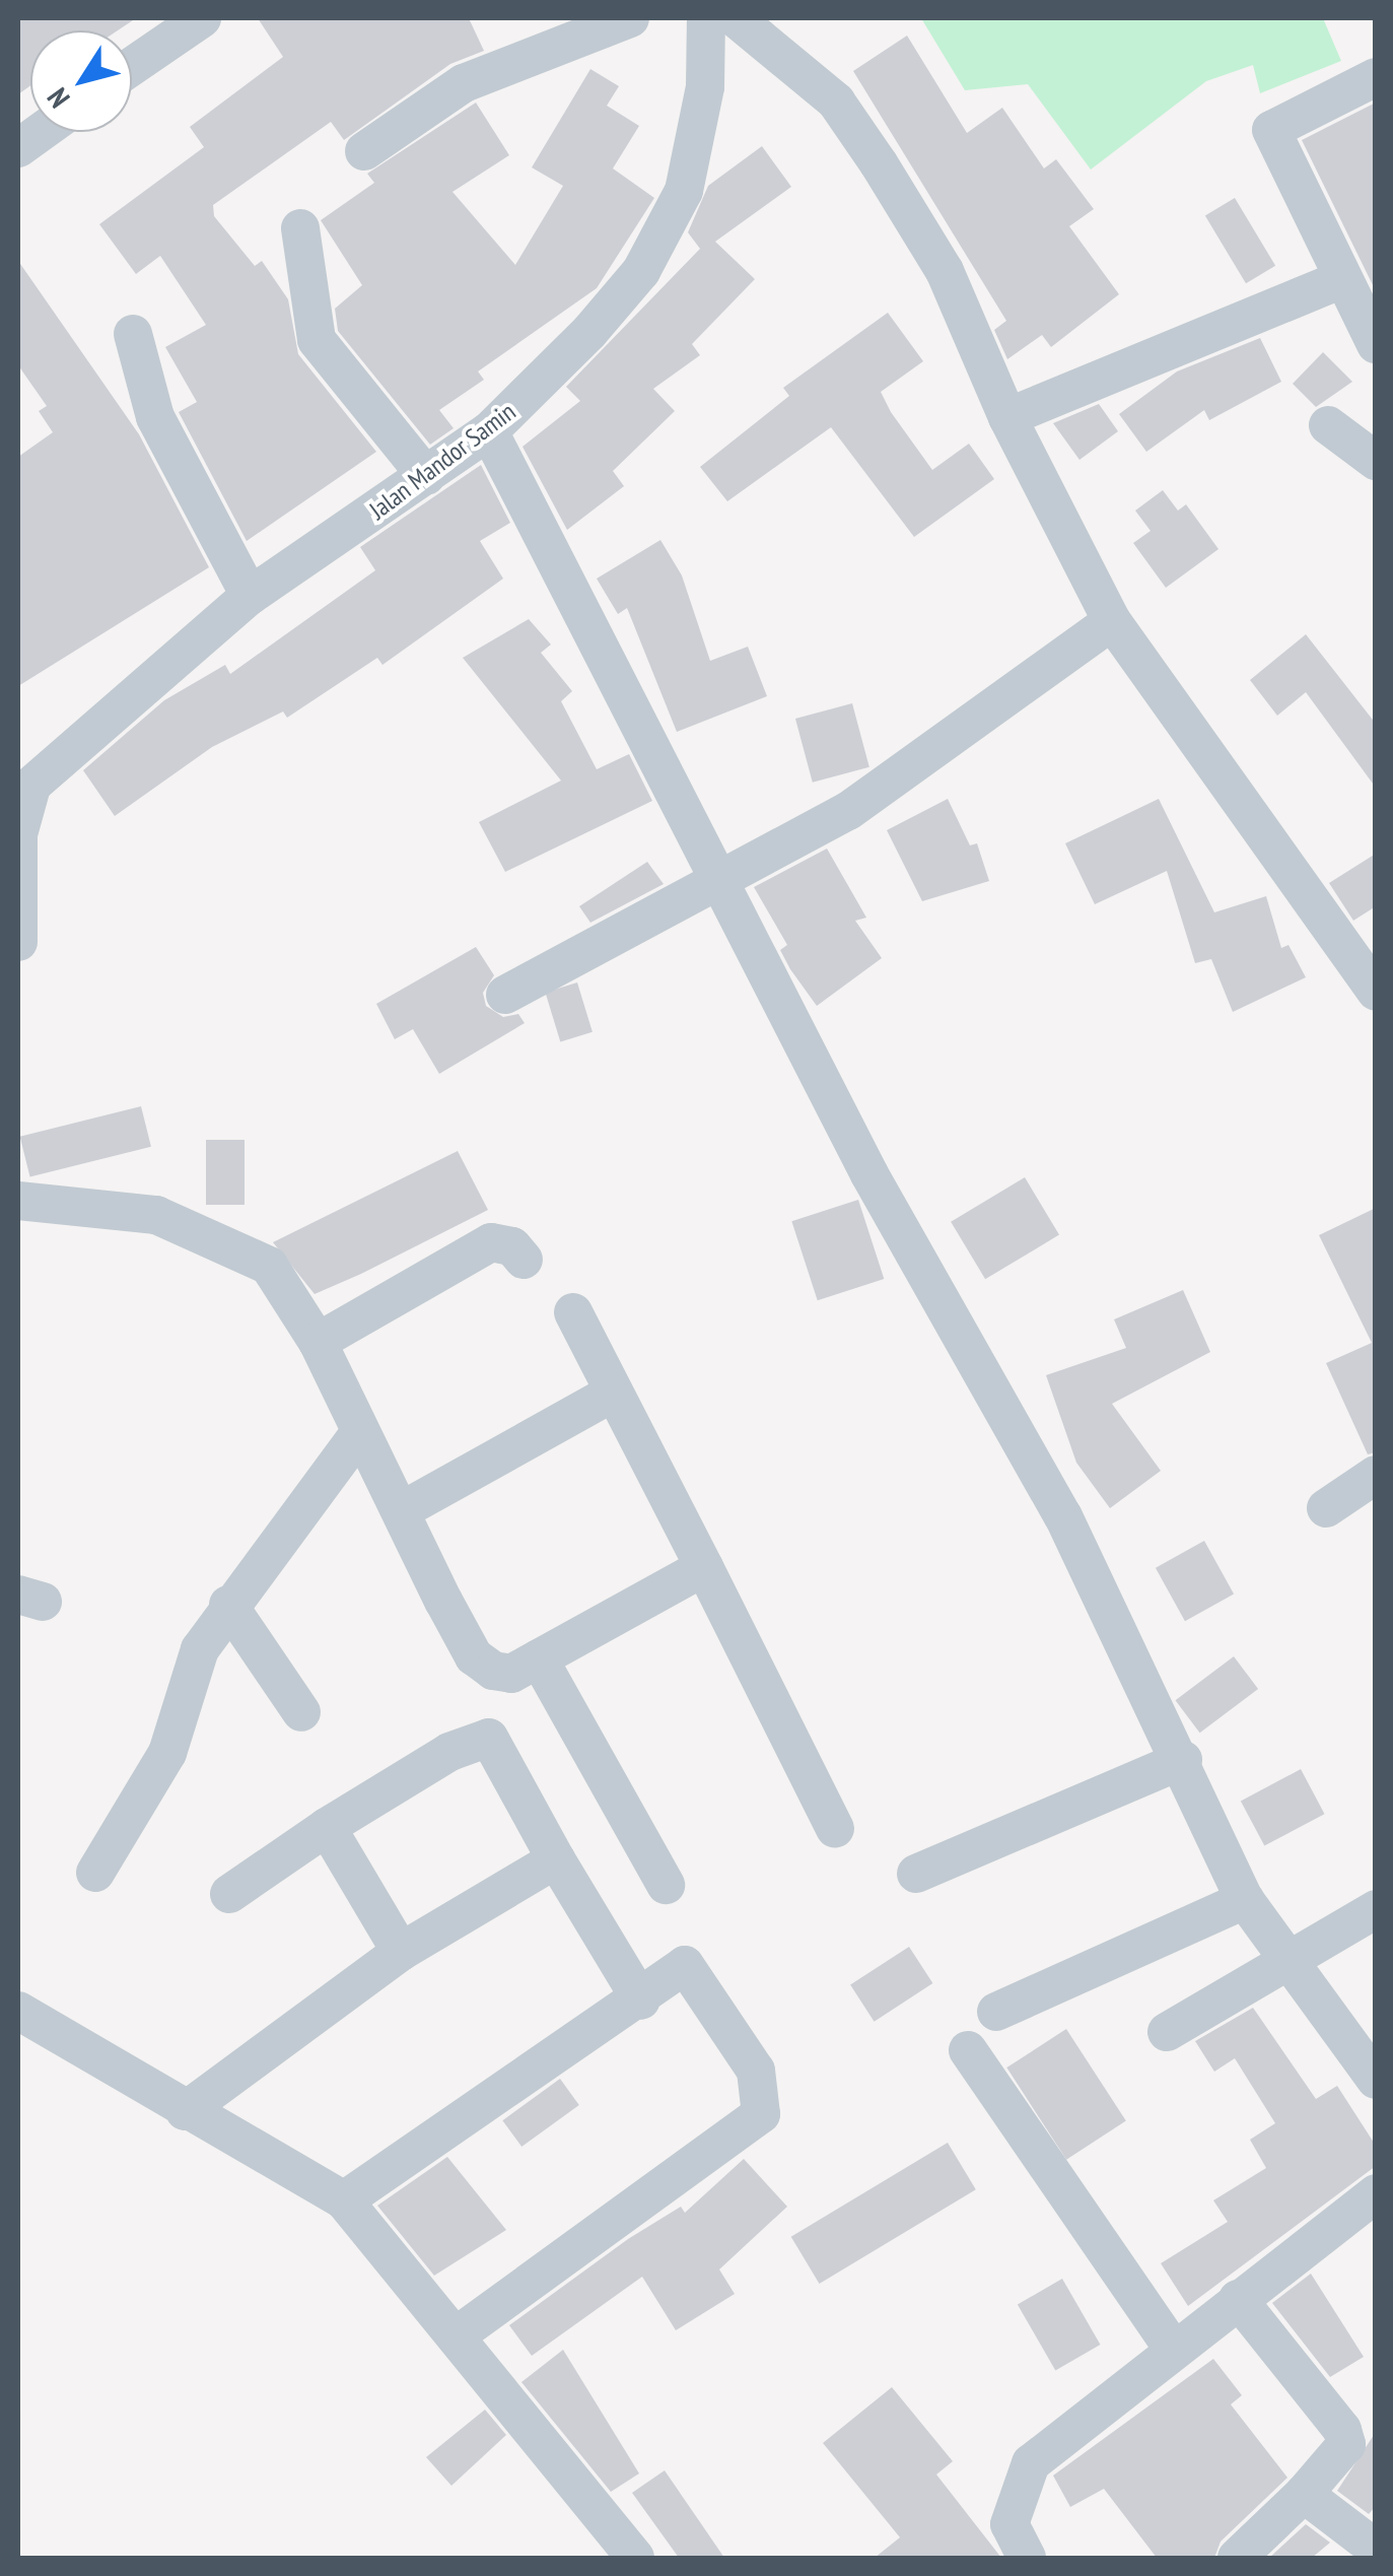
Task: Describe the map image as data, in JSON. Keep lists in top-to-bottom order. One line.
{"streets":{"street":["Jalan Mandor Samin"]},"north":"bottom left"}
